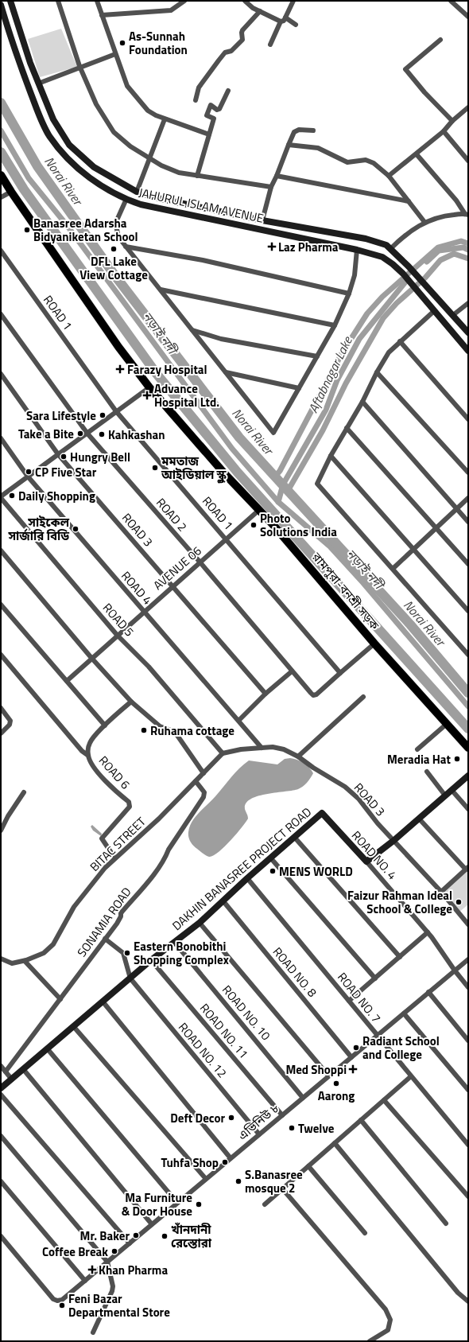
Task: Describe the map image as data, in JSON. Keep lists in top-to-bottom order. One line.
{"streets":{"main road":["রামপুরা-বনশ্রী সড়ক"],"street":["JAHURUL ISLAM AVENUE","ROAD 1","ROAD 2","ROAD 3","AVENUE 06","ROAD 4","ROAD 5","ROAD 6","BITAC STREET","ROAD NO. 4","DAKHIN BANASREE PROJECT ROAD","SONAMIA ROAD","ROAD NO. 8","ROAD NO. 7","ROAD NO. 10","ROAD NO. 11","ROAD NO. 12","এভিনিউ ৮"]},"crossings":[["ROAD 1","ROAD 2"],["ROAD 1","AVENUE 06"],["ROAD 2","AVENUE 06"],["ROAD 3","AVENUE 06"],["ROAD 3","ROAD 4"],["ROAD 3","ROAD 5"],["ROAD 3","BITAC STREET"],["AVENUE 06","ROAD 4"],["AVENUE 06","রামপুরা-বনশ্রী সড়ক"],["AVENUE 06","ROAD 5"],["ROAD 5","BITAC STREET"],["ROAD 6","BITAC STREET"],["BITAC STREET","SONAMIA ROAD"],["ROAD NO. 4","DAKHIN BANASREE PROJECT ROAD"],["ROAD NO. 4","এভিনিউ ৮"],["DAKHIN BANASREE PROJECT ROAD","ROAD NO. 8"],["DAKHIN BANASREE PROJECT ROAD","ROAD NO. 7"],["DAKHIN BANASREE PROJECT ROAD","ROAD NO. 10"],["DAKHIN BANASREE PROJECT ROAD","ROAD NO. 11"],["DAKHIN BANASREE PROJECT ROAD","ROAD NO. 12"],["ROAD NO. 8","এভিনিউ ৮"],["ROAD NO. 7","এভিনিউ ৮"],["ROAD NO. 10","এভিনিউ ৮"],["ROAD NO. 11","এভিনিউ ৮"],["ROAD NO. 12","এভিনিউ ৮"]],"water":["Norai River","নড়াই নদী","Aftabnagar Lake"],"places":{"other":["As-Sunnah Foundation","Banasree Adarsha Bidyaniketan School","DFL Lake View Cottage","Sara Lifestyle","Take a Bite","Kahkashan","Hungry Bell","মমতাজ আইডিয়াল স্কুল","CP Five Star","Daily Shopping","Photo Solutions India","সাইকেল সার্জারি বিডি","Ruhama cottage","Meradia Hat","MENS WORLD","Faizur Rahman Ideal School & College","Eastern Bonobithi Shopping Complex","Radiant School and College","Aarong","Deft Decor","Twelve","Tuhfa Shop","S.Banasree mosque 2","Ma Furniture & Door House","Mr. Baker","খাঁনদানী রেস্তোরা","Coffee Break","Feni Bazar Departmental Store"],"health":["Laz Pharma","Farazy Hospital","Advance Hospital Ltd.","Med Shoppi","Khan Pharma"]}}
